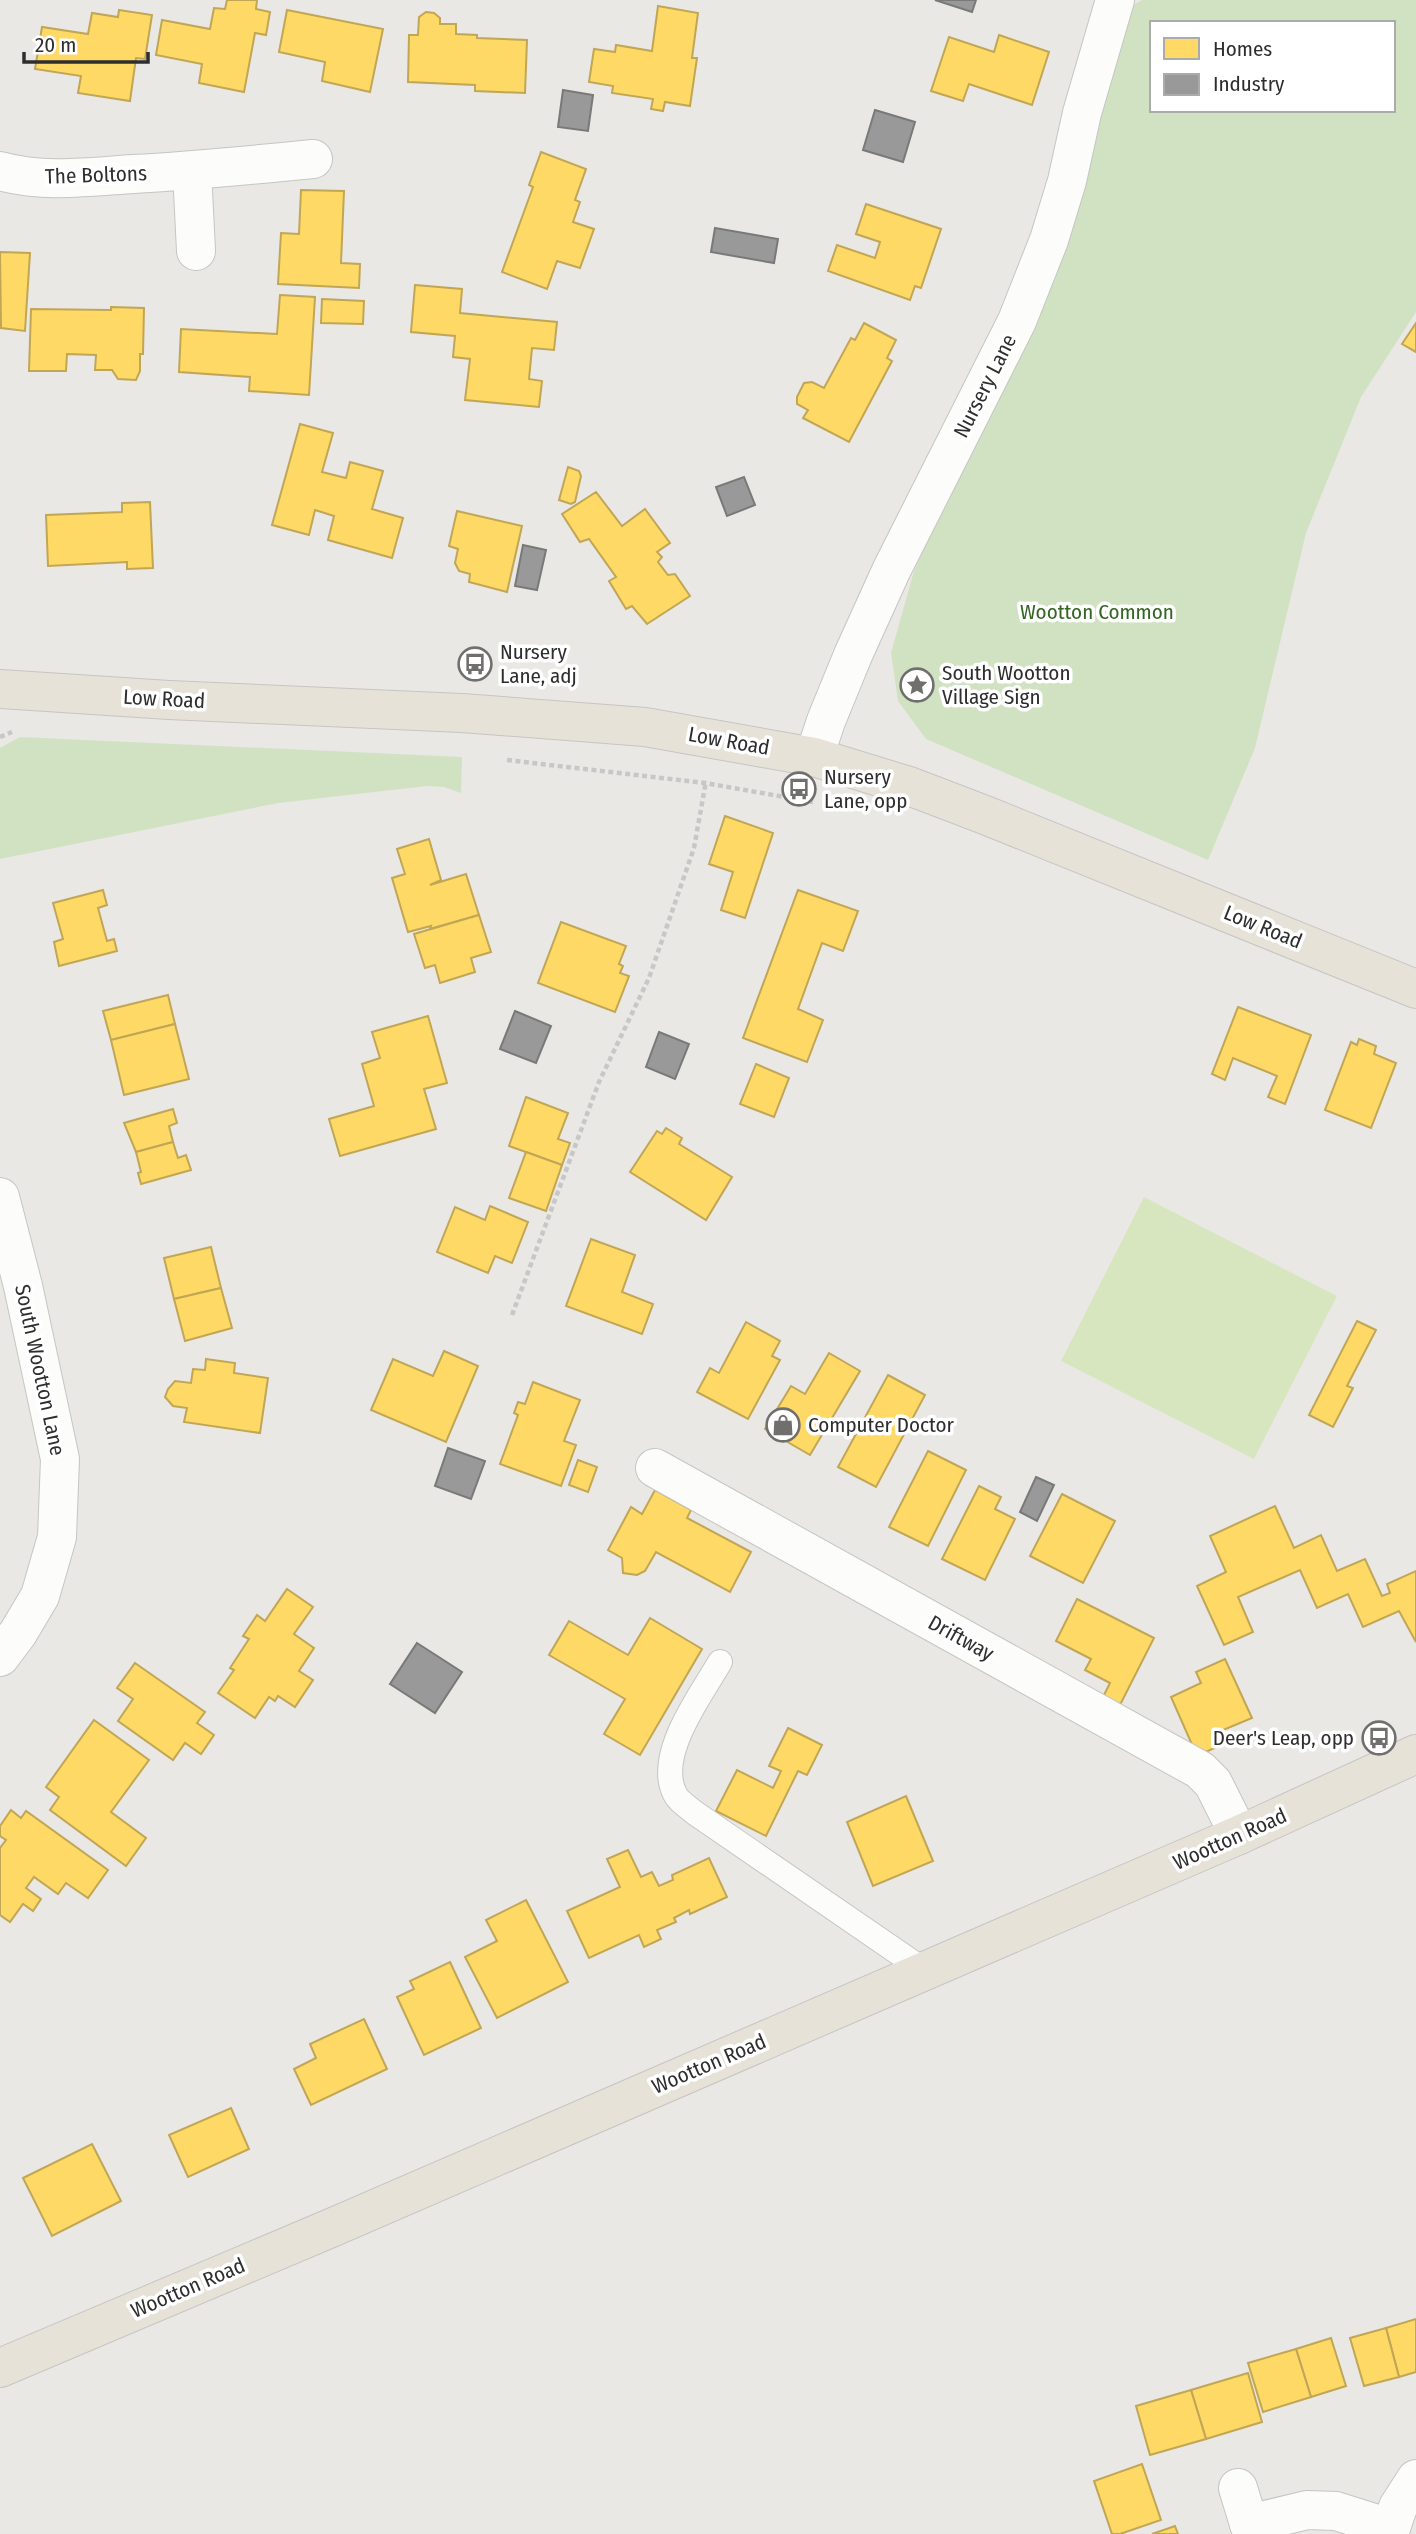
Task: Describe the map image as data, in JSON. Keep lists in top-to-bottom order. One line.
{"streets":{"main road":["Low Road","Wootton Road"],"street":["The Boltons","Nursery Lane","South Wootton Lane","Driftway"]},"crossings":[["Nursery Lane","Low Road"],["Driftway","Wootton Road"]],"parks":["Wootton Common"],"places":{"bus stop":["Nursery Lane, adj","Nursery Lane, opp","Deer's Leap, opp"],"place":["South Wootton Village Sign"],"shop":["Computer Doctor"]},"legend":["Homes","Industry"],"scale_bar":"20 m"}
